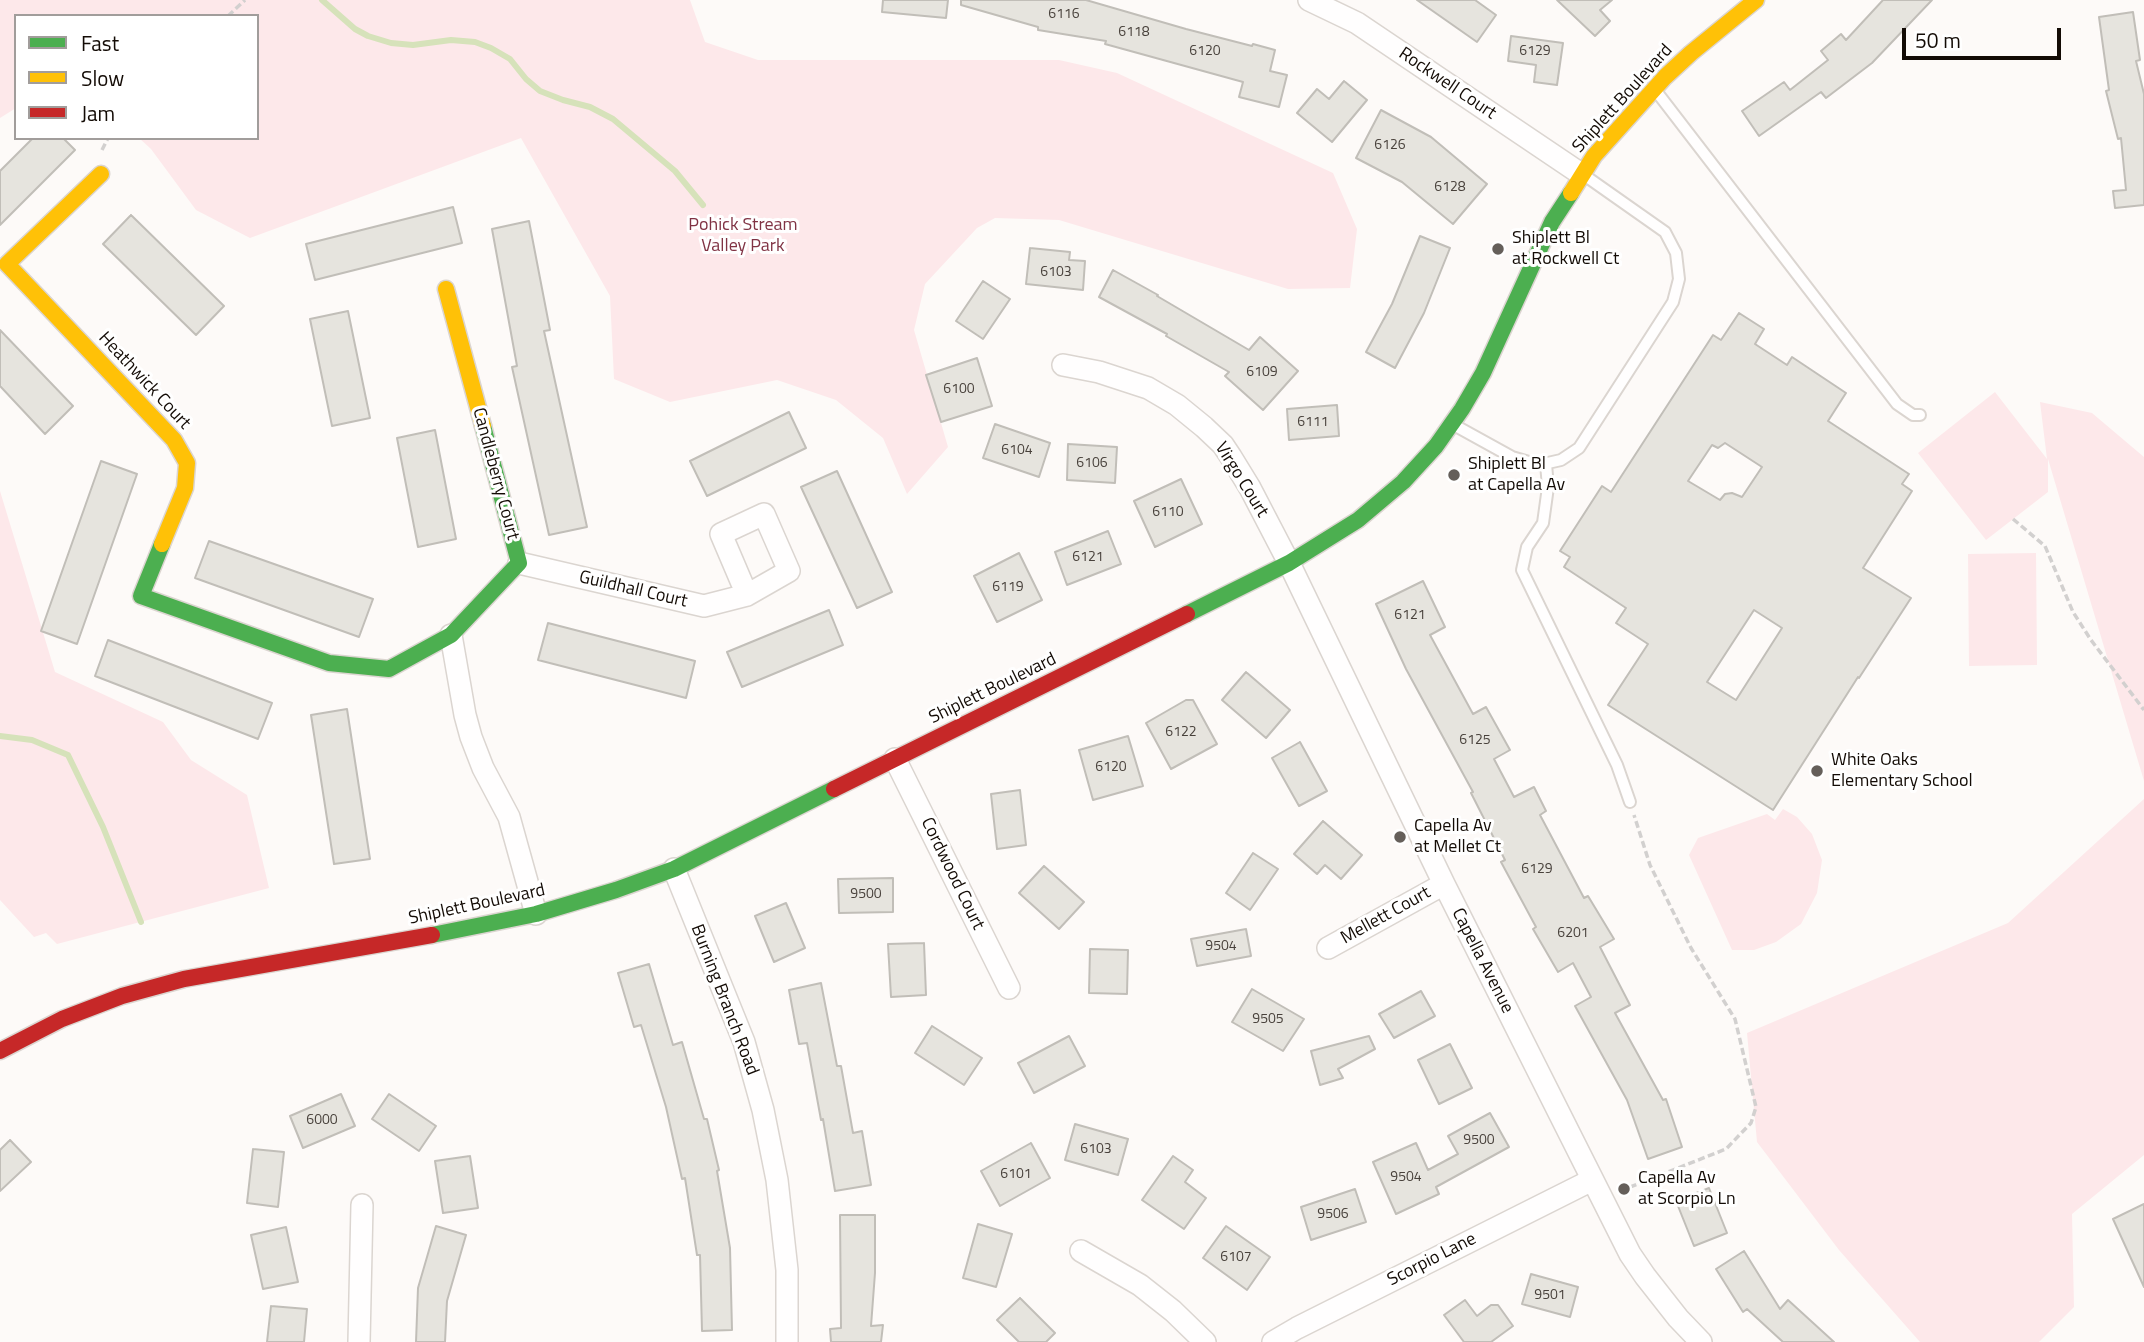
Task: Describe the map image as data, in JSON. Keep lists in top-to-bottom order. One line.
{"streets":{"street":["Rockwell Court","Shiplett Boulevard","Heathwick Court","Candleberry Court","Virgo Court","Guildhall Court","Cordwood Court","Mellett Court","Capella Avenue","Burning Branch Road","Scorpio Lane"]},"crossings":[["Rockwell Court","Shiplett Boulevard"],["Shiplett Boulevard","Virgo Court"],["Shiplett Boulevard","Cordwood Court"],["Shiplett Boulevard","Capella Avenue"],["Shiplett Boulevard","Burning Branch Road"],["Heathwick Court","Candleberry Court"],["Candleberry Court","Guildhall Court"],["Virgo Court","Capella Avenue"],["Mellett Court","Capella Avenue"],["Capella Avenue","Scorpio Lane"]],"parks":["Pohick Stream Valley Park"],"places":["Shiplett Bl at Rockwell Ct","Shiplett Bl at Capella Av","White Oaks Elementary School","Capella Av at Mellet Ct","Capella Av at Scorpio Ln"],"house_numbers":["6116","6118","6120","6129","6126","6128","6103","6109","6100","6111","6104","6106","6110","6121","6119","6121","6122","6125","6120","6129","9500","6201","9504","9505","6000","9500","6103","6101","9504","9506","6107","9501"],"legend":["Fast","Slow","Jam"],"scale_bar":"50 m"}
